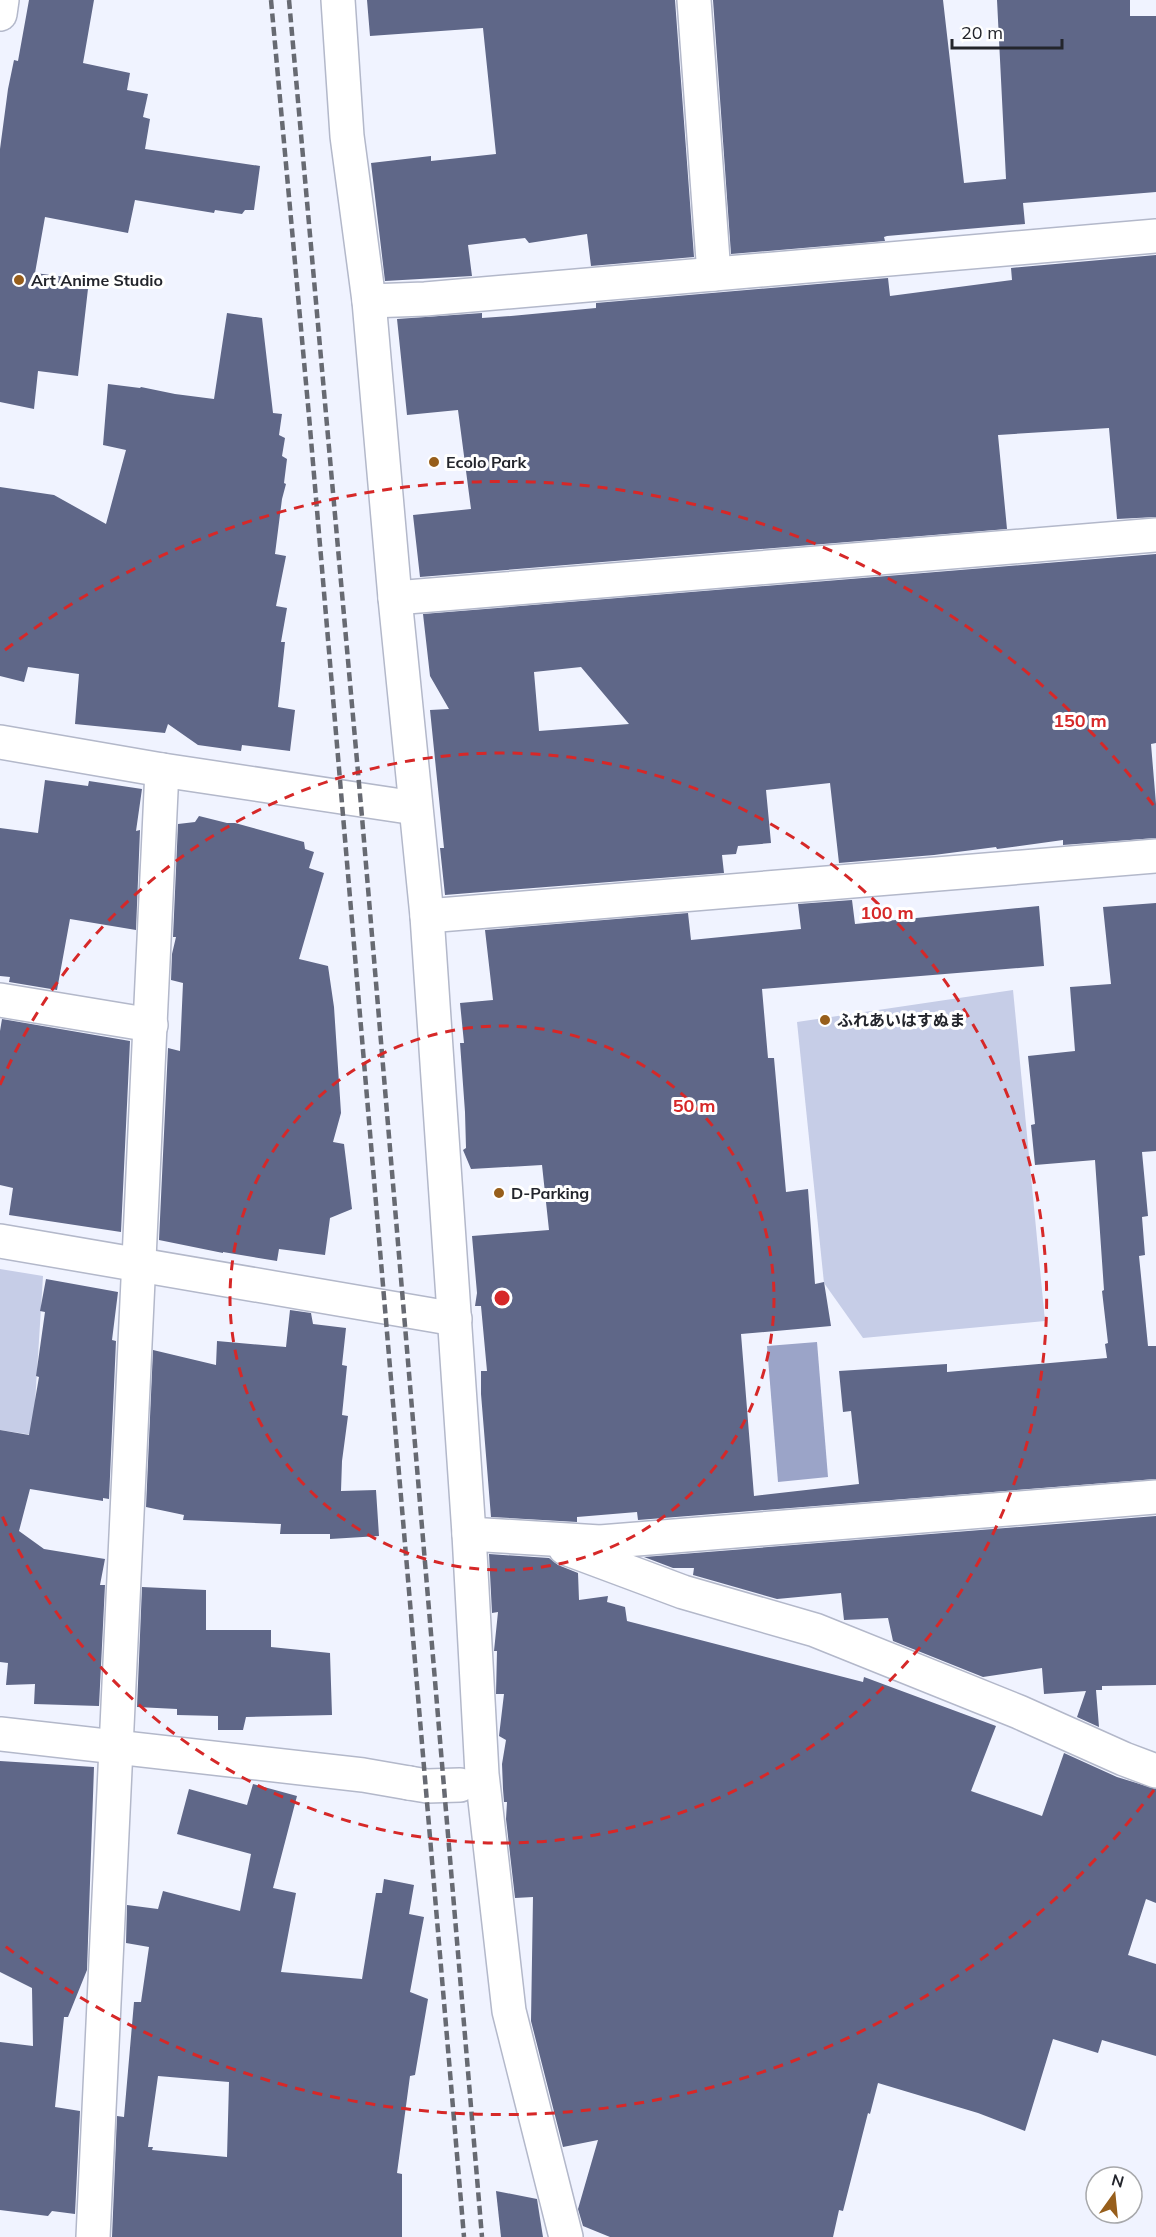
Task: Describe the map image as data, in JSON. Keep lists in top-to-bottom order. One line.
{"places":["Art Anime Studio","Ecolo Park","ふれあいはすぬま","D-Parking"],"scale_bar":"20 m","north":"top","rings":["150 m","100 m","50 m"]}
